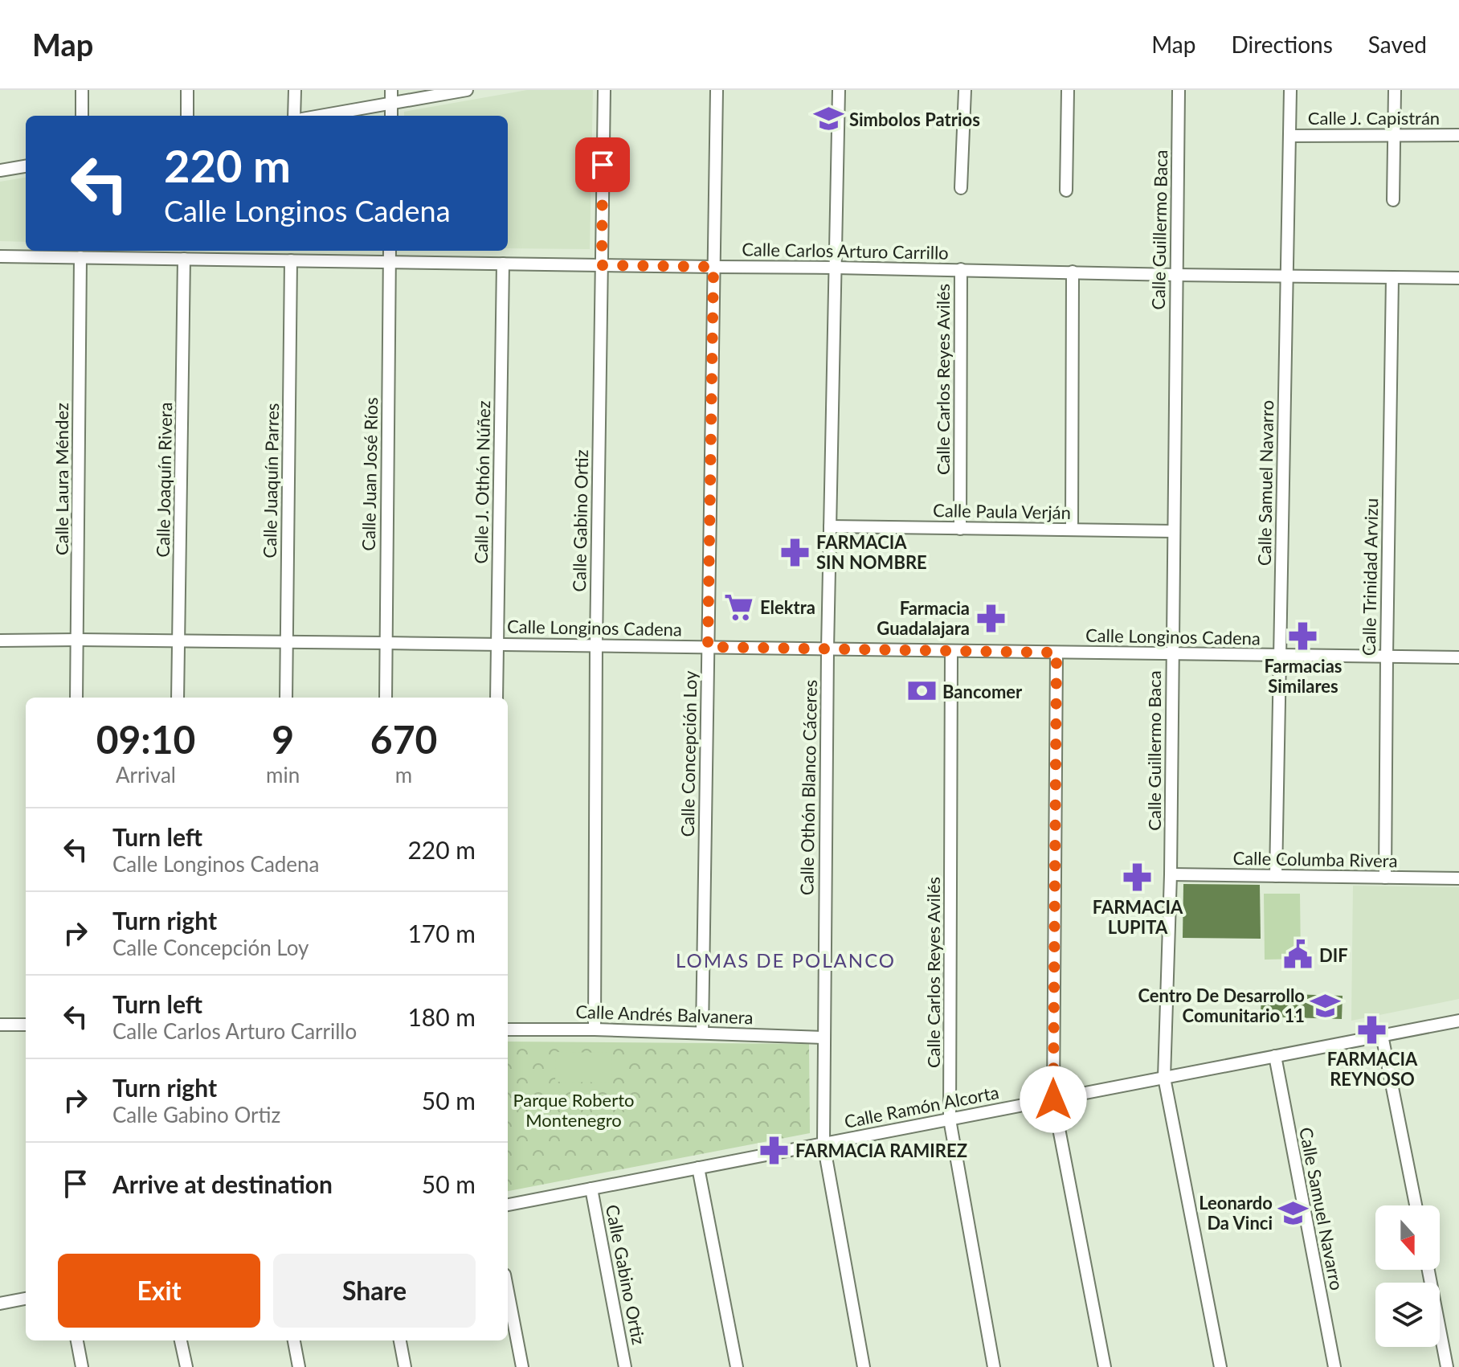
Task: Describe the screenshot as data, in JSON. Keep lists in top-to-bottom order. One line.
{"streets":{"street":["Calle J. Capistrán","Calle Guillermo Baca","Calle Carlos Arturo Carrillo","Calle Carlos Reyes Avilés","Calle Juan José Ríos","Calle Laura Méndez","Calle Joaquín Rivera","Calle Juaquín Parres","Calle J. Othón Núñez","Calle Samuel Navarro","Calle Paula Verján","Calle Gabino Ortiz","Calle Trinidad Arvizu","Calle Longinos Cadena","Calle Concepción Loy","Calle Othón Blanco Cáceres","Calle Columba Rivera","Calle Andrés Balvanera","Calle Ramón Alcorta"]},"crossings":[["Calle J. Capistrán","Calle Samuel Navarro"],["Calle Guillermo Baca","Calle Carlos Arturo Carrillo"],["Calle Guillermo Baca","Calle Paula Verján"],["Calle Guillermo Baca","Calle Longinos Cadena"],["Calle Guillermo Baca","Calle Columba Rivera"],["Calle Guillermo Baca","Calle Ramón Alcorta"],["Calle Carlos Arturo Carrillo","Calle Carlos Reyes Avilés"],["Calle Carlos Arturo Carrillo","Calle Juan José Ríos"],["Calle Carlos Arturo Carrillo","Calle Laura Méndez"],["Calle Carlos Arturo Carrillo","Calle Joaquín Rivera"],["Calle Carlos Arturo Carrillo","Calle Juaquín Parres"],["Calle Carlos Arturo Carrillo","Calle J. Othón Núñez"],["Calle Carlos Arturo Carrillo","Calle Samuel Navarro"],["Calle Carlos Arturo Carrillo","Calle Gabino Ortiz"],["Calle Carlos Arturo Carrillo","Calle Trinidad Arvizu"],["Calle Carlos Arturo Carrillo","Calle Concepción Loy"],["Calle Carlos Arturo Carrillo","Calle Othón Blanco Cáceres"],["Calle Carlos Reyes Avilés","Calle Paula Verján"],["Calle Carlos Reyes Avilés","Calle Longinos Cadena"],["Calle Carlos Reyes Avilés","Calle Ramón Alcorta"],["Calle Juan José Ríos","Calle Longinos Cadena"],["Calle Laura Méndez","Calle Longinos Cadena"],["Calle Joaquín Rivera","Calle Longinos Cadena"],["Calle Juaquín Parres","Calle Longinos Cadena"],["Calle J. Othón Núñez","Calle Longinos Cadena"],["Calle Samuel Navarro","Calle Longinos Cadena"],["Calle Samuel Navarro","Calle Columba Rivera"],["Calle Samuel Navarro","Calle Ramón Alcorta"],["Calle Paula Verján","Calle Othón Blanco Cáceres"],["Calle Gabino Ortiz","Calle Longinos Cadena"],["Calle Gabino Ortiz","Calle Andrés Balvanera"],["Calle Gabino Ortiz","Calle Ramón Alcorta"],["Calle Trinidad Arvizu","Calle Longinos Cadena"],["Calle Trinidad Arvizu","Calle Columba Rivera"],["Calle Longinos Cadena","Calle Concepción Loy"],["Calle Longinos Cadena","Calle Othón Blanco Cáceres"],["Calle Concepción Loy","Calle Andrés Balvanera"],["Calle Othón Blanco Cáceres","Calle Andrés Balvanera"],["Calle Othón Blanco Cáceres","Calle Ramón Alcorta"]],"districts":["LOMAS DE POLANCO"],"parks":["Parque Roberto Montenegro"],"places":{"school or university":["Simbolos Patrios","Centro De Desarrollo Comunitario 11","Leonardo Da Vinci"],"pharmacy":["FARMACIA SIN NOMBRE","Farmacia Guadalajara","Farmacias Similares","FARMACIA LUPITA","FARMACIA REYNOSO","FARMACIA RAMIREZ"],"supermarket":["Elektra"],"bank":["Bancomer"],"public building":["DIF"]},"north":"bottom","page":{"header":"Map","nav":["Map","Directions","Saved"],"turn":["220 m","Calle Longinos Cadena"],"eta":["09:10","Arrival","9","min","670","m"],"list":[{"name":"Turn left","note":"Calle Longinos Cadena","value":"220 m"},{"name":"Turn right","note":"Calle Concepción Loy","value":"170 m"},{"name":"Turn left","note":"Calle Carlos Arturo Carrillo","value":"180 m"},{"name":"Turn right","note":"Calle Gabino Ortiz","value":"50 m"},{"name":"Arrive at destination","value":"50 m"}],"buttons":["Exit","Share"]}}
